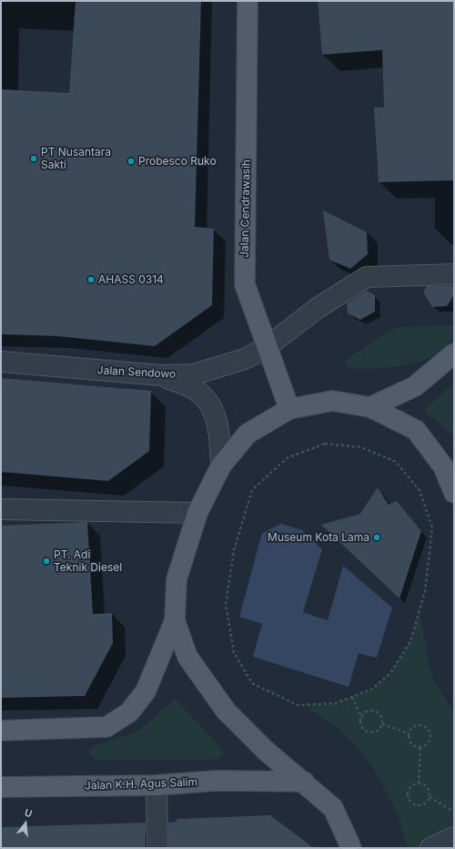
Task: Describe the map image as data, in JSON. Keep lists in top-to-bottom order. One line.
{"streets":{"main road":["Jalan Cendrawasih","Jalan K.H. Agus Salim"],"street":["Jalan Sendowo"]},"crossings":[["Jalan Cendrawasih","Jalan Sendowo"]],"places":["PT Nusantara Sakti","Probesco Ruko","AHASS 0314","Museum Kota Lama","PT. Adi Teknik Diesel"],"north":"top"}
